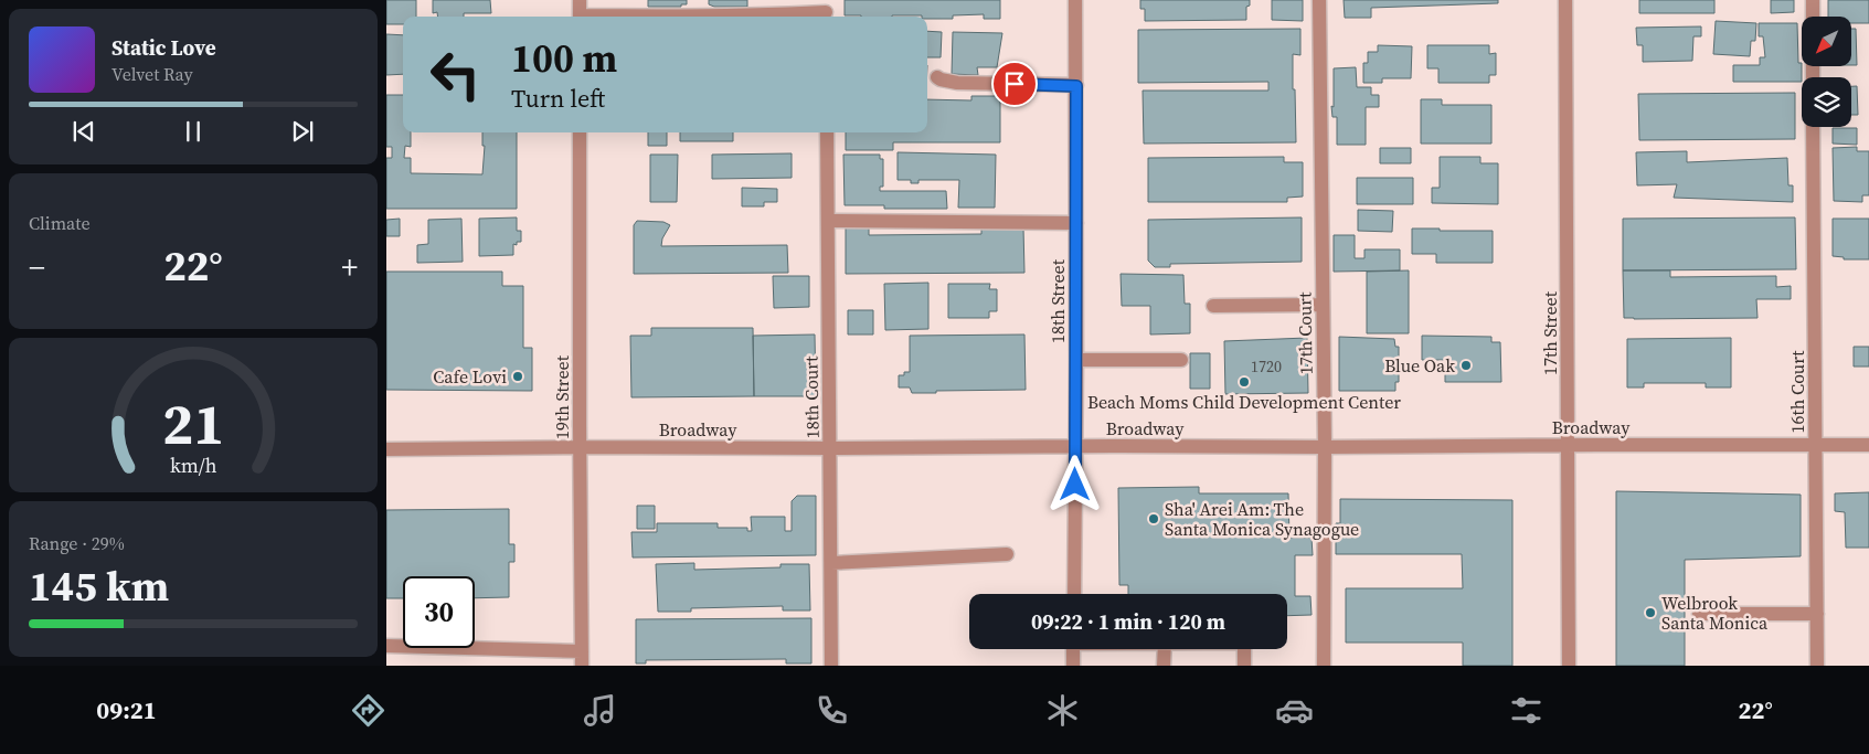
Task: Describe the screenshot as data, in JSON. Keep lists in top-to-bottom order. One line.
{"streets":{"street":["18th Street","17th Court","17th Street","16th Court","19th Street","18th Court","Broadway"]},"crossings":[["18th Street","Broadway"],["17th Court","Broadway"],["17th Street","Broadway"],["16th Court","Broadway"],["19th Street","Broadway"],["18th Court","Broadway"]],"places":["Blue Oak","Cafe Lovi","Beach Moms Child Development Center","Sha' Arei Am: The Santa Monica Synagogue","Welbrook Santa Monica"],"house_numbers":["1720"],"north":"bottom left","page":{"turn":["100 m","Turn left"],"song":["Static Love","Velvet Ray"],"tile":["Climate",["Range · 29%","145 km"]],"heat":["−","22°","+"],"limit":"30","trip":"09:22 · 1 min · 120 m","tabs":["09:21","22°"],"gauge":["21","km/h"]}}
